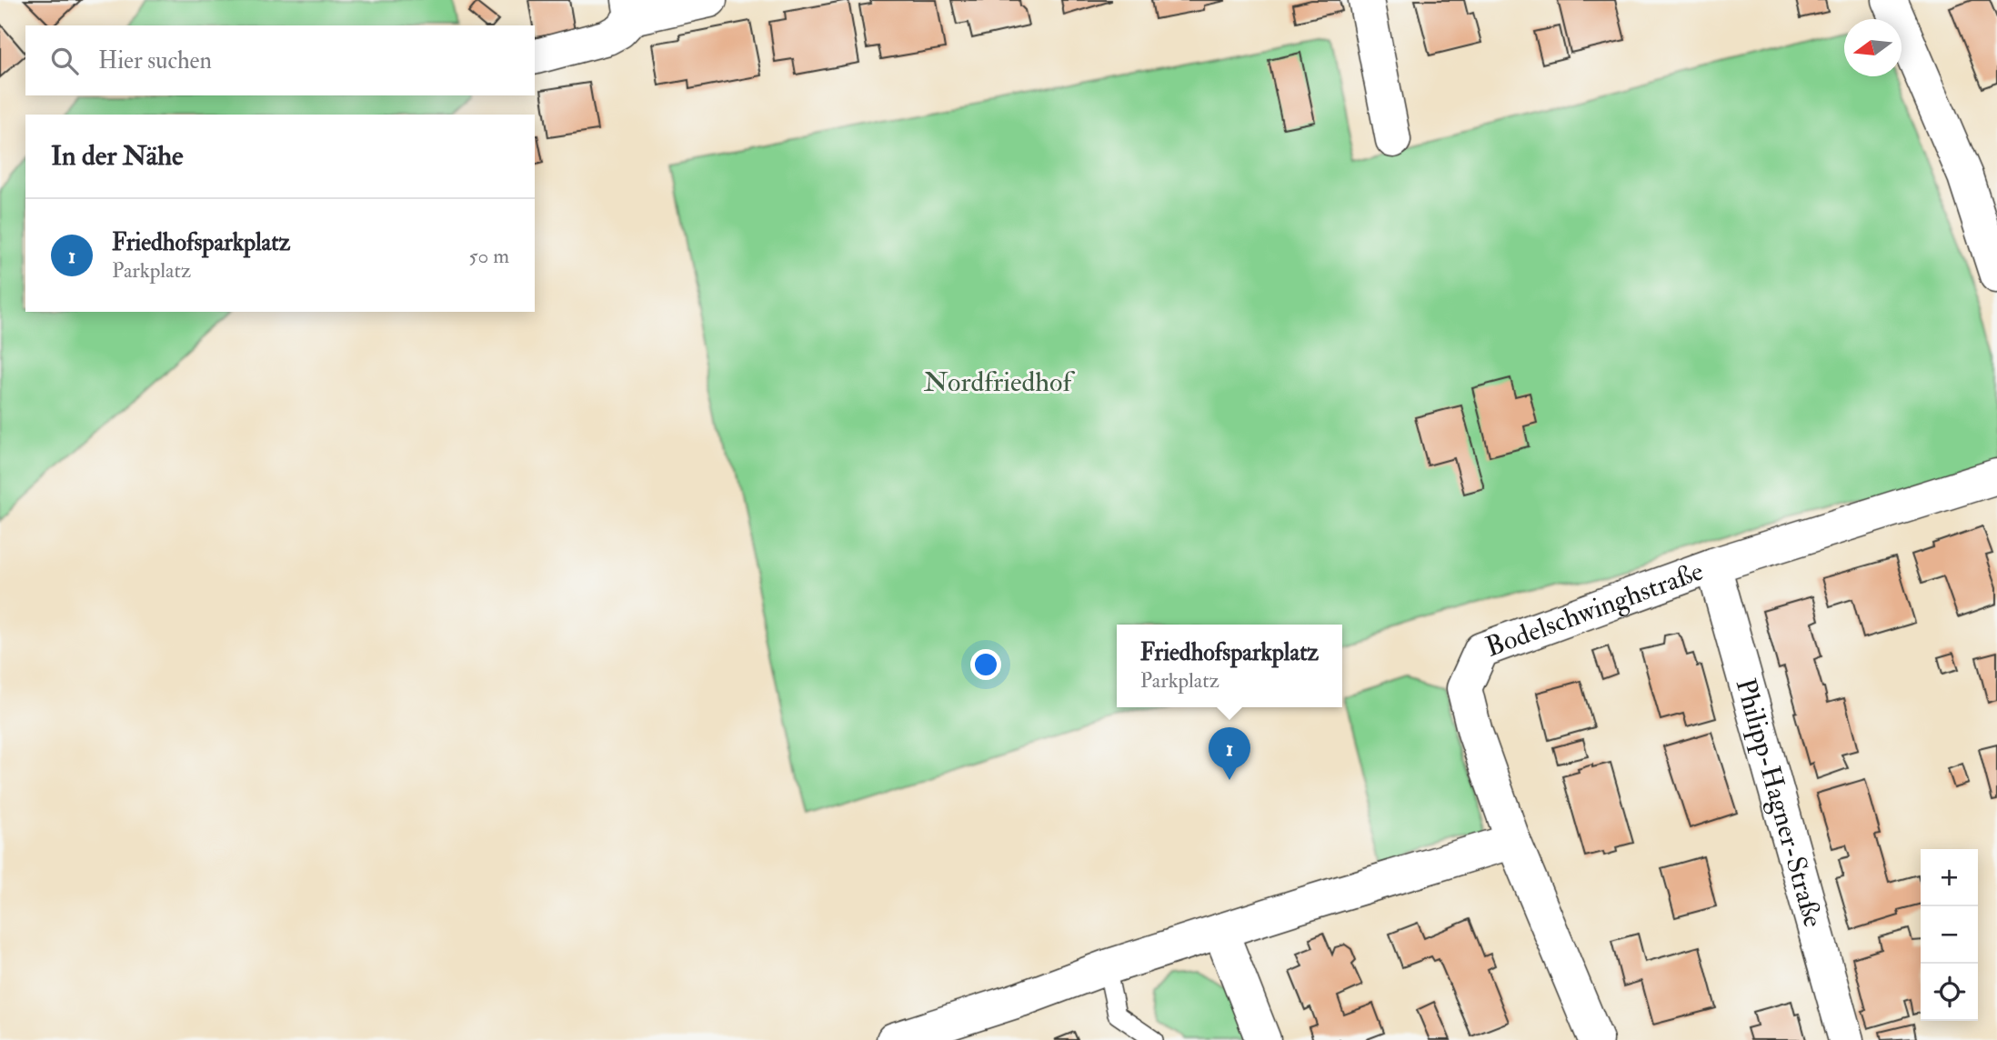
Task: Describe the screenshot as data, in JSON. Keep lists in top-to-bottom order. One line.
{"streets":{"street":["Bodelschwinghstraße","Philipp-Hagner-Straße"]},"crossings":[["Bodelschwinghstraße","Philipp-Hagner-Straße"]],"parks":["Nordfriedhof"],"north":"left","page":{"search":"Hier suchen","heading":"In der Nähe","list":[{"mark":"1","name":"Friedhofsparkplatz","note":"Parkplatz","value":"50 m"}],"popup":["Friedhofsparkplatz","Parkplatz"],"pins":"1","map_buttons":["+","−"]}}
